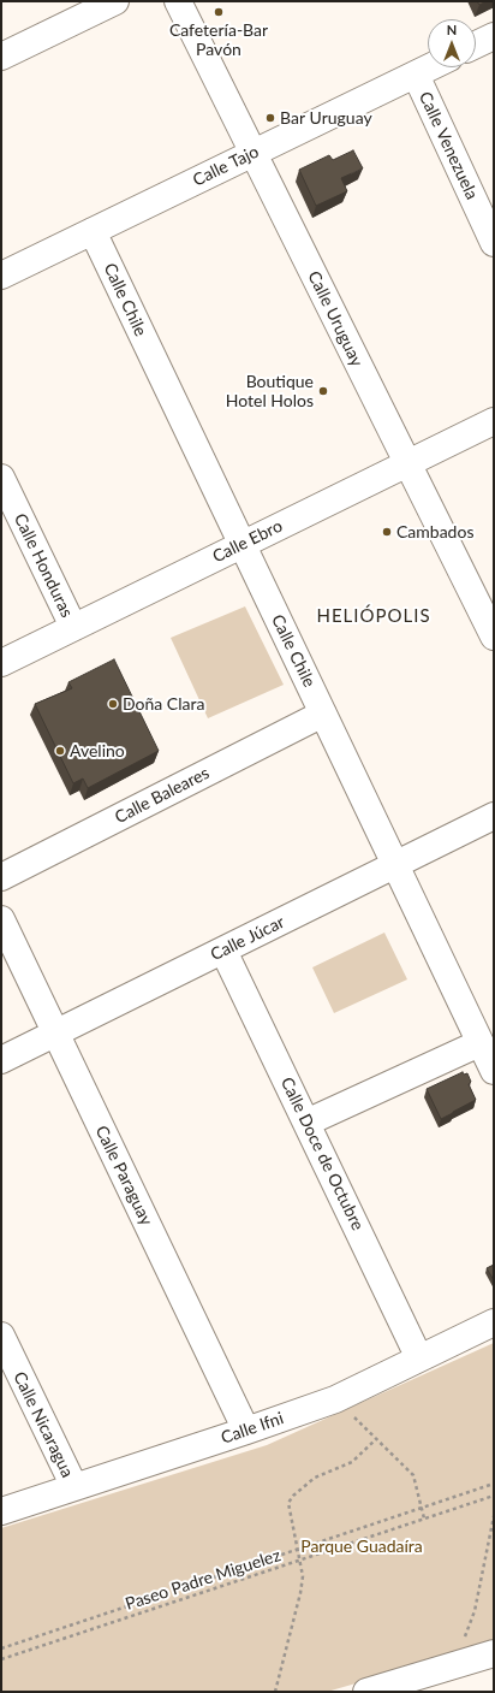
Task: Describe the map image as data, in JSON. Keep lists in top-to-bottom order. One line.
{"streets":{"street":["Calle Venezuela","Calle Tajo","Calle Chile","Calle Uruguay","Calle Ebro","Calle Honduras","Calle Baleares","Calle Júcar","Calle Doce de Octubre","Calle Paraguay","Calle Nicaragua","Calle Ifni"],"path":["Paseo Padre Miguelez"]},"crossings":[["Calle Venezuela","Calle Tajo"],["Calle Tajo","Calle Chile"],["Calle Tajo","Calle Uruguay"],["Calle Chile","Calle Ebro"],["Calle Chile","Calle Baleares"],["Calle Chile","Calle Júcar"],["Calle Uruguay","Calle Ebro"],["Calle Ebro","Calle Honduras"],["Calle Júcar","Calle Doce de Octubre"],["Calle Júcar","Calle Paraguay"],["Calle Doce de Octubre","Calle Ifni"],["Calle Paraguay","Calle Ifni"],["Calle Nicaragua","Calle Ifni"]],"districts":["HELIÓPOLIS"],"parks":["Parque Guadaíra"],"places":["Cafetería-Bar Pavón","Bar Uruguay","Boutique Hotel Holos","Cambados","Doña Clara","Avelino"],"north":"top"}
